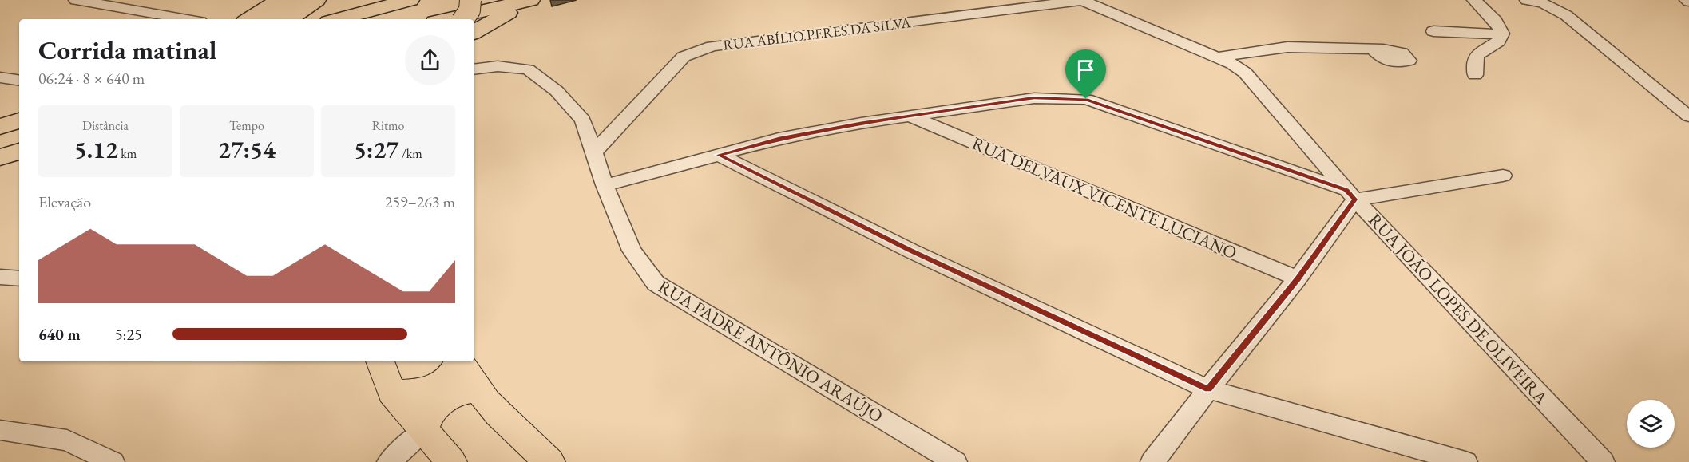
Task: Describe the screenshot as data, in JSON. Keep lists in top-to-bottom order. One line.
{"streets":{"street":["RUA ABÍLIO PERES DA SILVA","RUA DELVAUX VICENTE LUCIANO","RUA JOÃO LOPES DE OLIVEIRA","RUA PADRE ANTÔNIO ARAÚJO"]},"crossings":[["RUA ABÍLIO PERES DA SILVA","RUA JOÃO LOPES DE OLIVEIRA"],["RUA ABÍLIO PERES DA SILVA","RUA PADRE ANTÔNIO ARAÚJO"]],"page":{"heading":["Corrida matinal","06:24 · 8 × 640 m"],"stats":[["Distância","5.12 km"],["Tempo","27:54"],["Ritmo","5:27 /km"]],"chart":["Elevação","259–263 m"],"list":[{"name":"640 m","note":"5:25"}]}}
